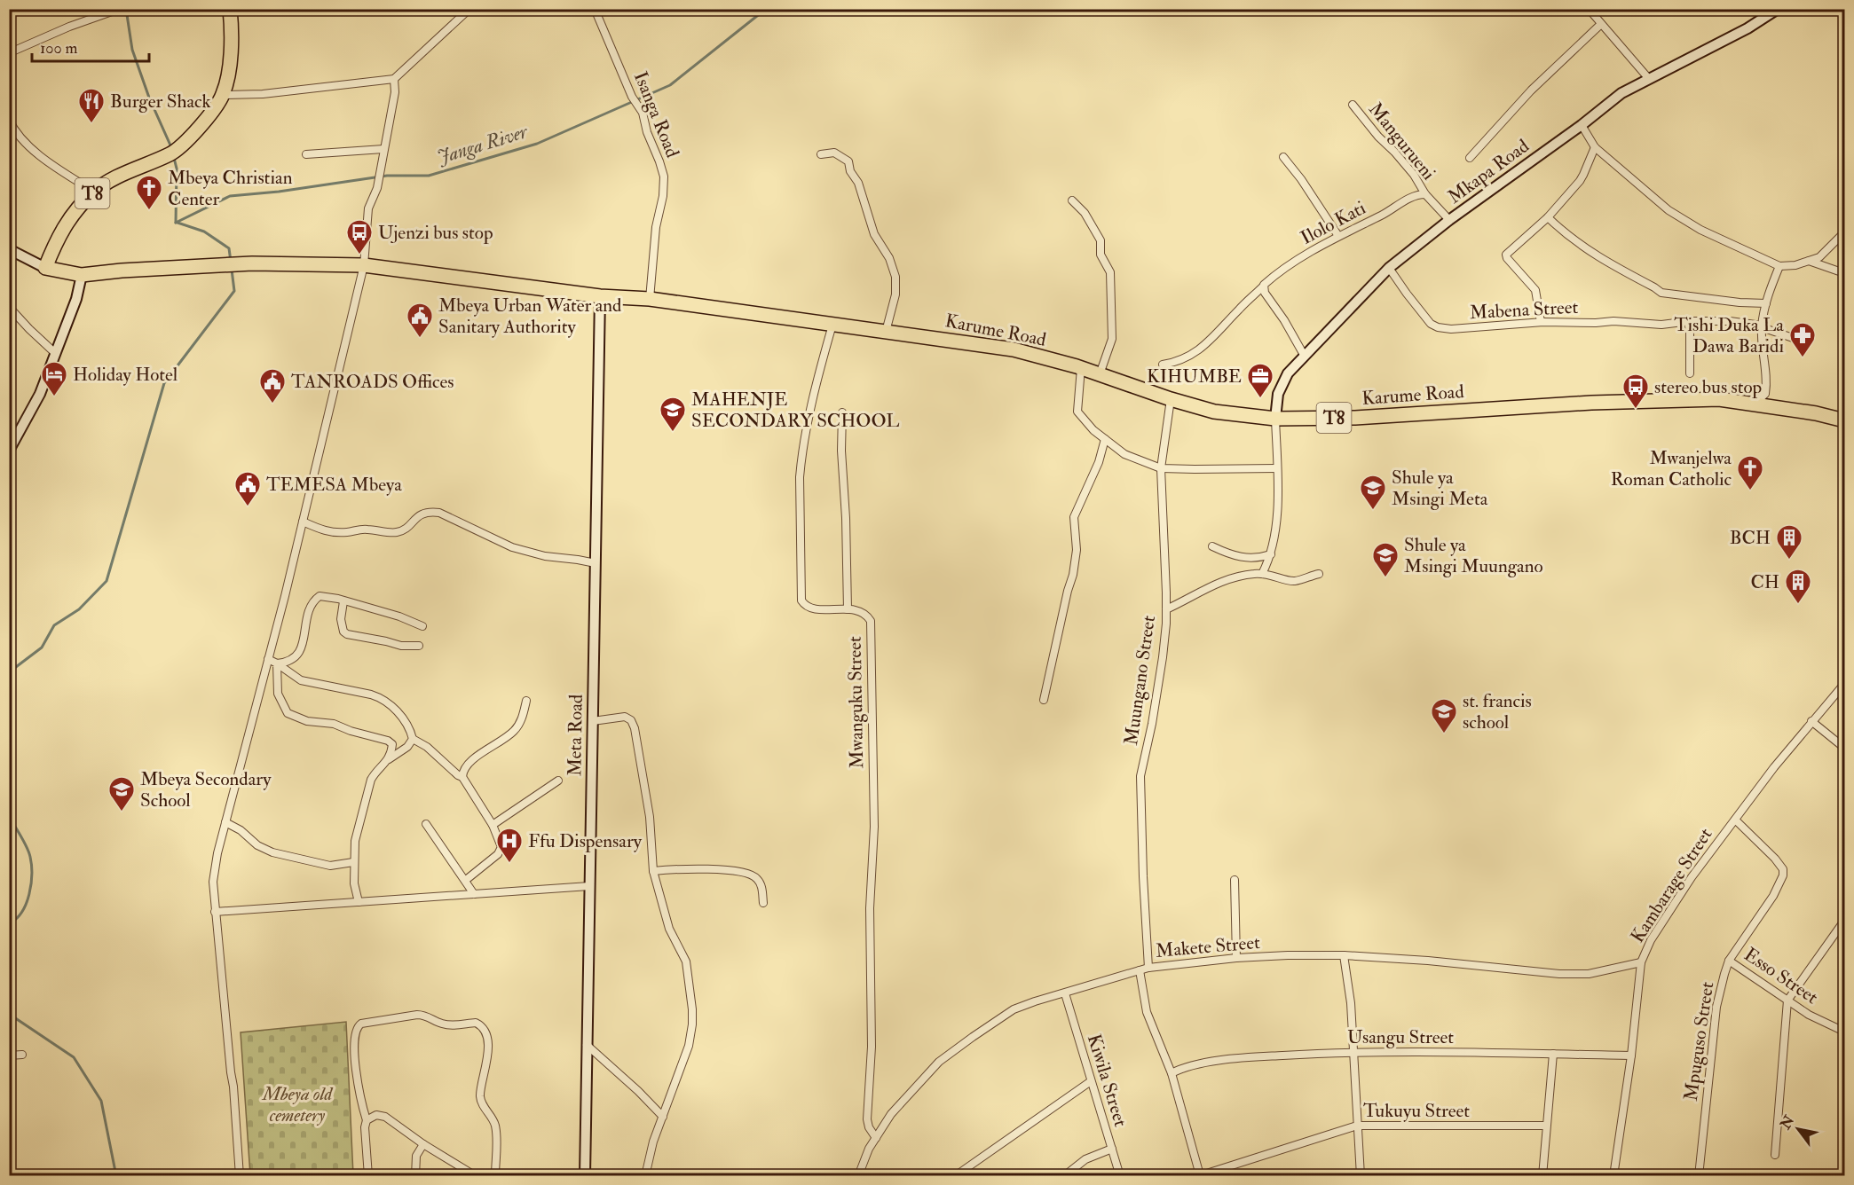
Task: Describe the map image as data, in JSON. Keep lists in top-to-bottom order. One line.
{"streets":{"highway":["T8","Karume Road"],"street":["Isanga Road","Mangurueni","Mkapa Road","Ilolo Kati","Mabena Street","Muungano Street","Mwanguku Street","Meta Road","Kambarage Street","Makete Street","Esso Street","Usangu Street","Mpuguso Street","Kiwila Street","Tukuyu Street"]},"crossings":[["Isanga Road","T8"],["Mangurueni","Mkapa Road"],["Mangurueni","Ilolo Kati"],["Mkapa Road","Mabena Street"],["Mkapa Road","Karume Road"],["T8","Karume Road"],["T8","Mwanguku Street"],["T8","Meta Road"],["Karume Road","Muungano Street"],["Karume Road","Mwanguku Street"],["Muungano Street","Makete Street"],["Mwanguku Street","Makete Street"],["Kambarage Street","Makete Street"],["Kambarage Street","Usangu Street"],["Kambarage Street","Mpuguso Street"],["Makete Street","Kiwila Street"],["Esso Street","Mpuguso Street"]],"water":["Janga River"],"parks":["Mbeya old cemetery"],"places":{"restaurant":["Burger Shack"],"church":["Mbeya Christian Center","Mwanjelwa Roman Catholic"],"bus stop":["Ujenzi bus stop","stereo bus stop"],"public building":["Mbeya Urban Water and Sanitary Authority","TANROADS Offices","TEMESA Mbeya"],"pharmacy":["Tishi Duka La Dawa Baridi"],"hotel":["Holiday Hotel"],"office":["KIHUMBE"],"school or university":["MAHENJE SECONDARY SCHOOL","Shule ya Msingi Meta","Shule ya Msingi Muungano","st. francis school","Mbeya Secondary School"],"building":["BCH","CH"],"hospital":["Ffu Dispensary"]},"scale_bar":"100 m","north":"top left"}
